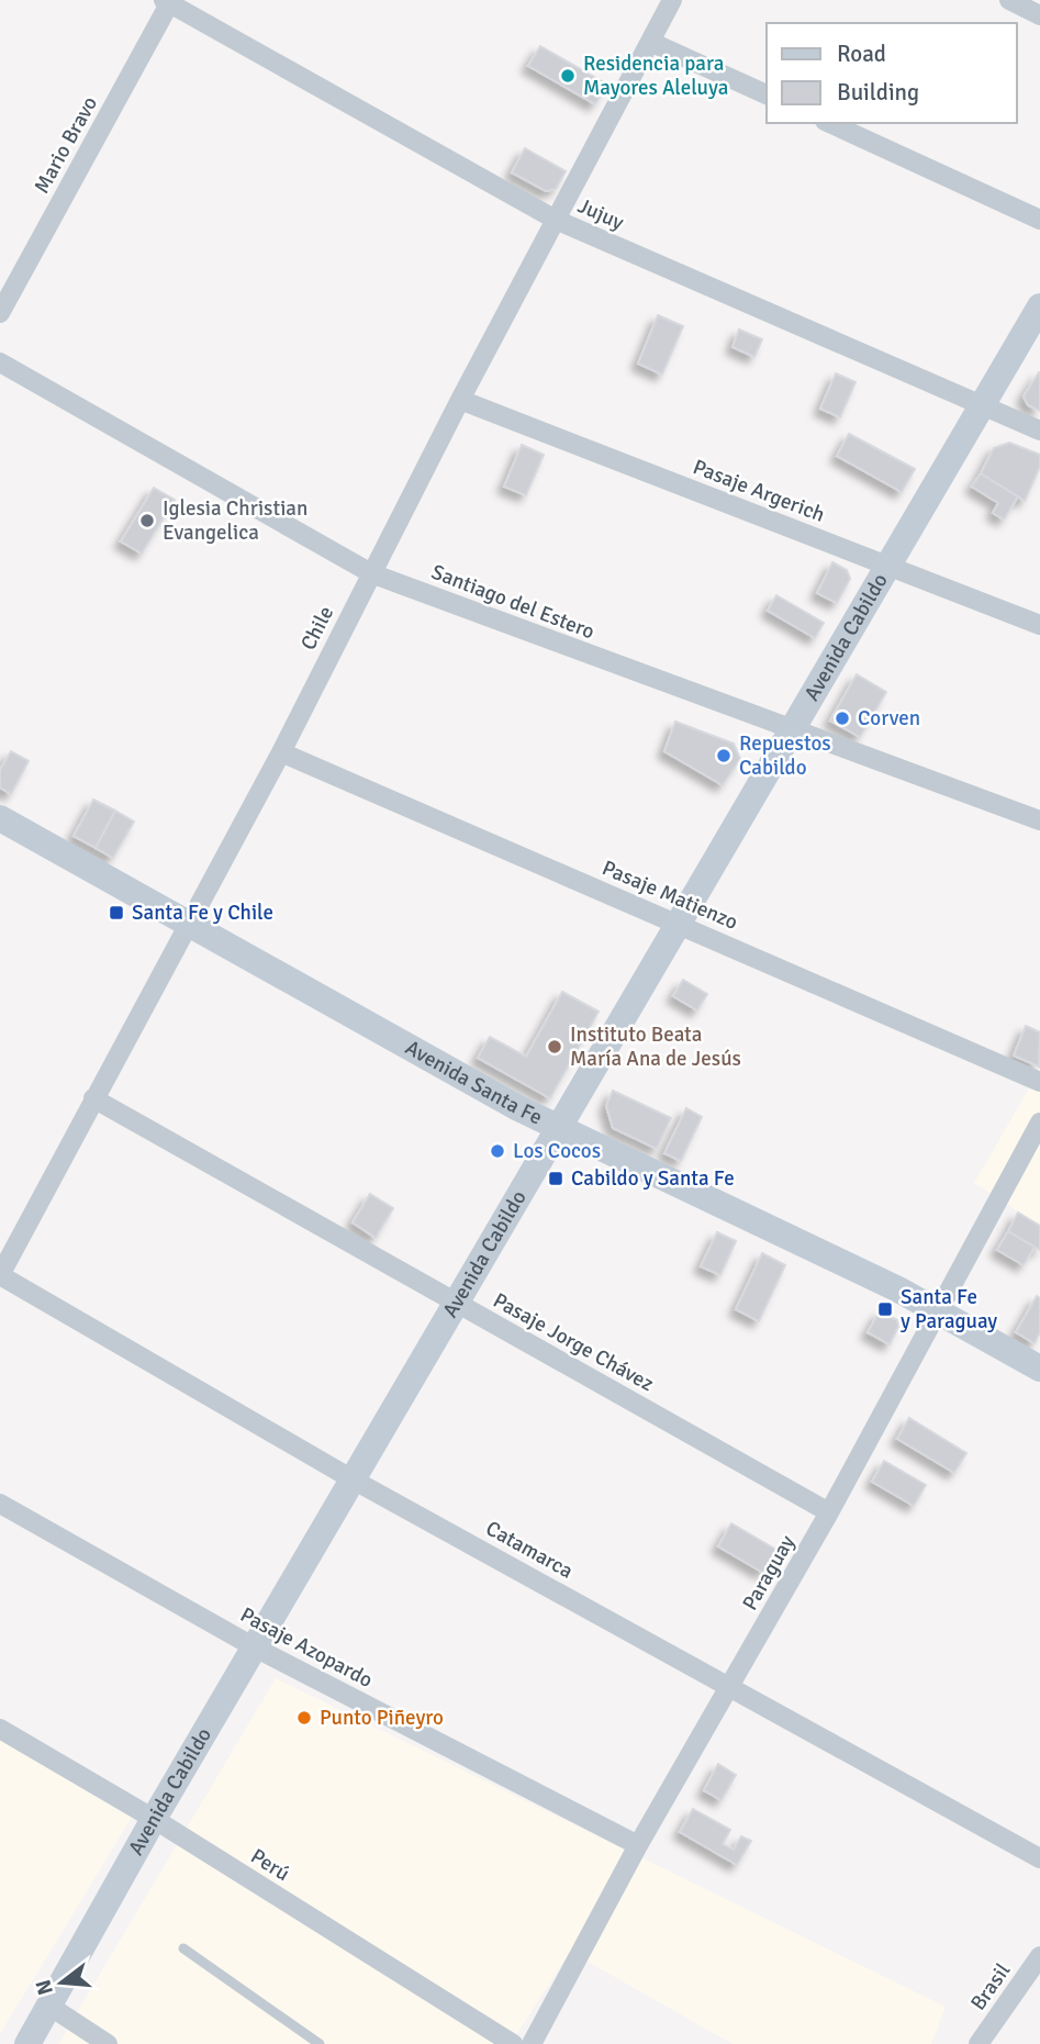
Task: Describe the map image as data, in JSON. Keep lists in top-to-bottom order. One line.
{"streets":{"street":["Mario Bravo","Jujuy","Pasaje Argerich","Santiago del Estero","Chile","Avenida Cabildo","Pasaje Matienzo","Avenida Santa Fe","Pasaje Jorge Chávez","Catamarca","Paraguay","Pasaje Azopardo","Perú","Brasil"]},"crossings":[["Mario Bravo","Jujuy"],["Jujuy","Chile"],["Jujuy","Avenida Cabildo"],["Pasaje Argerich","Chile"],["Pasaje Argerich","Avenida Cabildo"],["Santiago del Estero","Chile"],["Santiago del Estero","Avenida Cabildo"],["Chile","Pasaje Matienzo"],["Chile","Avenida Santa Fe"],["Chile","Pasaje Jorge Chávez"],["Chile","Catamarca"],["Avenida Cabildo","Pasaje Matienzo"],["Avenida Cabildo","Avenida Santa Fe"],["Avenida Cabildo","Pasaje Jorge Chávez"],["Avenida Cabildo","Catamarca"],["Avenida Cabildo","Pasaje Azopardo"],["Avenida Cabildo","Perú"],["Avenida Santa Fe","Paraguay"],["Pasaje Jorge Chávez","Paraguay"],["Catamarca","Paraguay"],["Paraguay","Pasaje Azopardo"]],"places":{"other":["Residencia para Mayores Aleluya","Iglesia Christian Evangelica","Corven","Repuestos Cabildo","Instituto Beata María Ana de Jesús","Los Cocos","Punto Piñeyro"],"transit":["Santa Fe y Chile","Cabildo y Santa Fe","Santa Fe y Paraguay"]},"legend":["Road","Building"],"north":"left"}
